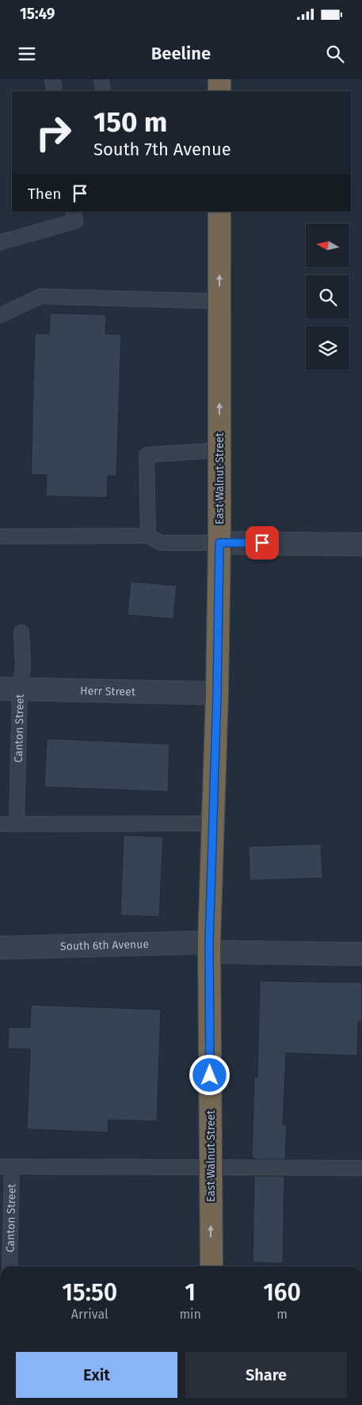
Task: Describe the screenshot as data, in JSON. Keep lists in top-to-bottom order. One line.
{"streets":{"highway":["East Walnut Street"],"street":["Herr Street","South 6th Avenue"],"lane":["Canton Street"]},"crossings":[["East Walnut Street","Herr Street"],["East Walnut Street","South 6th Avenue"],["Herr Street","Canton Street"]],"north":"left","page":{"status":"15:49","header":"Beeline","turn":["150 m","South 7th Avenue"],"then":"Then","eta":["15:50","Arrival","1","min","160","m"],"buttons":["Exit","Share"]}}
